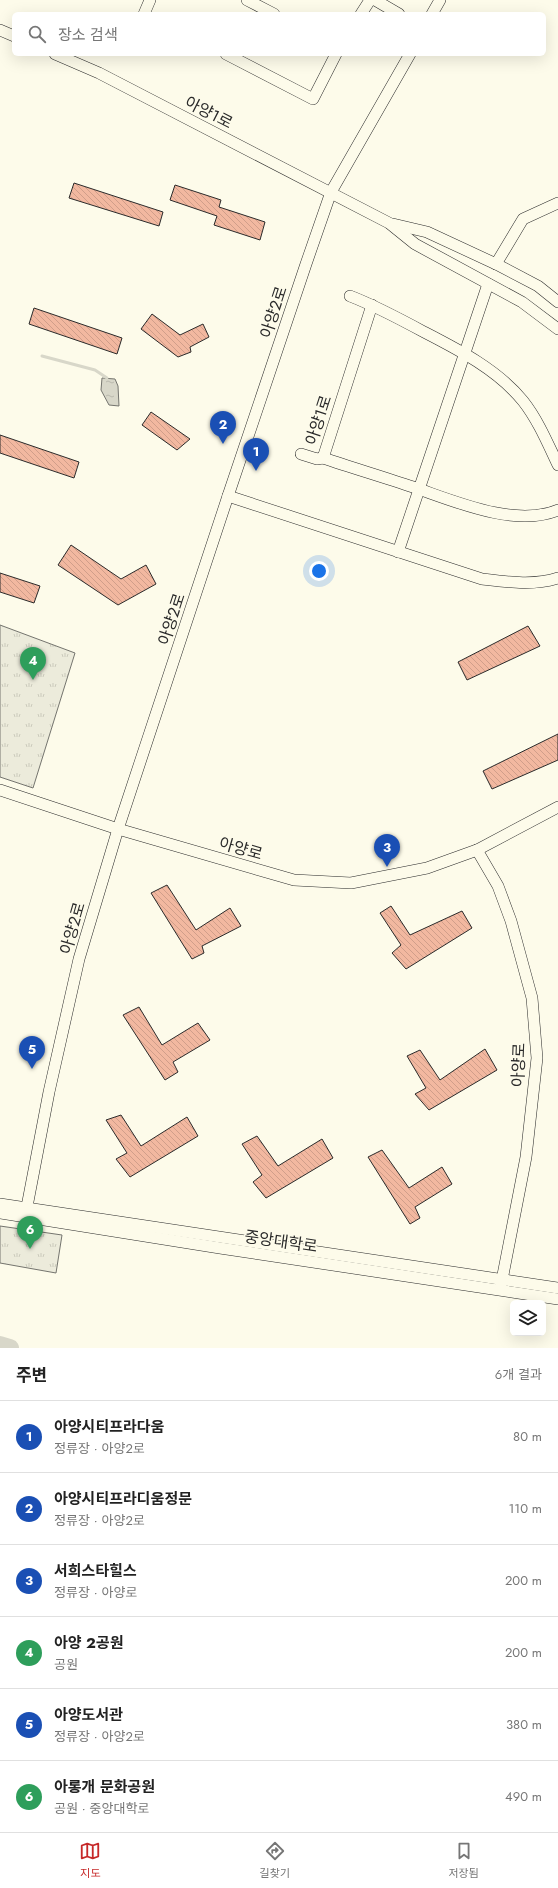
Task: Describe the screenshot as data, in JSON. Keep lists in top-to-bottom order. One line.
{"streets":{"street":["아양1로","아양2로","아양로","중앙대학로"]},"crossings":[["아양1로","아양2로"],["아양2로","아양로"],["아양2로","중앙대학로"],["아양로","중앙대학로"]],"page":{"search":"장소 검색","pins":["2","1","4","3","5","6"],"heading":["주변","6개 결과"],"list":[{"mark":"1","name":"아양시티프라다움","note":"정류장 · 아양2로","value":"80 m"},{"mark":"2","name":"아양시티프라디움정문","note":"정류장 · 아양2로","value":"110 m"},{"mark":"3","name":"서희스타힐스","note":"정류장 · 아양로","value":"200 m"},{"mark":"4","name":"아양 2공원","note":"공원","value":"200 m"},{"mark":"5","name":"아양도서관","note":"정류장 · 아양2로","value":"380 m"},{"mark":"6","name":"아롱개 문화공원","note":"공원 · 중앙대학로","value":"490 m"}],"nav":["지도","길찾기","저장됨"]}}
